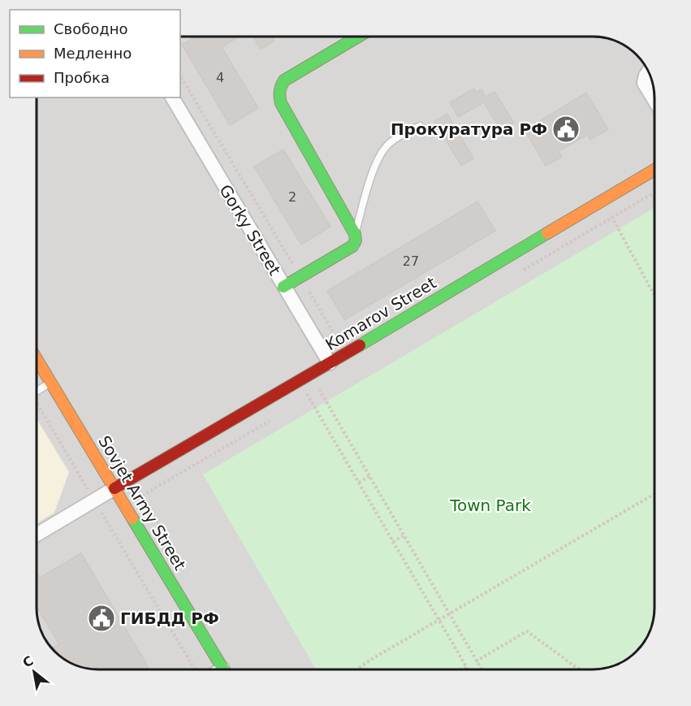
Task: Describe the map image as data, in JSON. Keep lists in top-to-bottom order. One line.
{"streets":{"street":["Gorky Street","Komarov Street","Sovjet Army Street"]},"crossings":[["Gorky Street","Komarov Street"],["Komarov Street","Sovjet Army Street"]],"parks":["Town Park"],"places":{"public building":["Прокуратура РФ","ГИБДД РФ"]},"house_numbers":["4","2","27"],"legend":["Свободно","Медленно","Пробка"],"north":"top left"}
